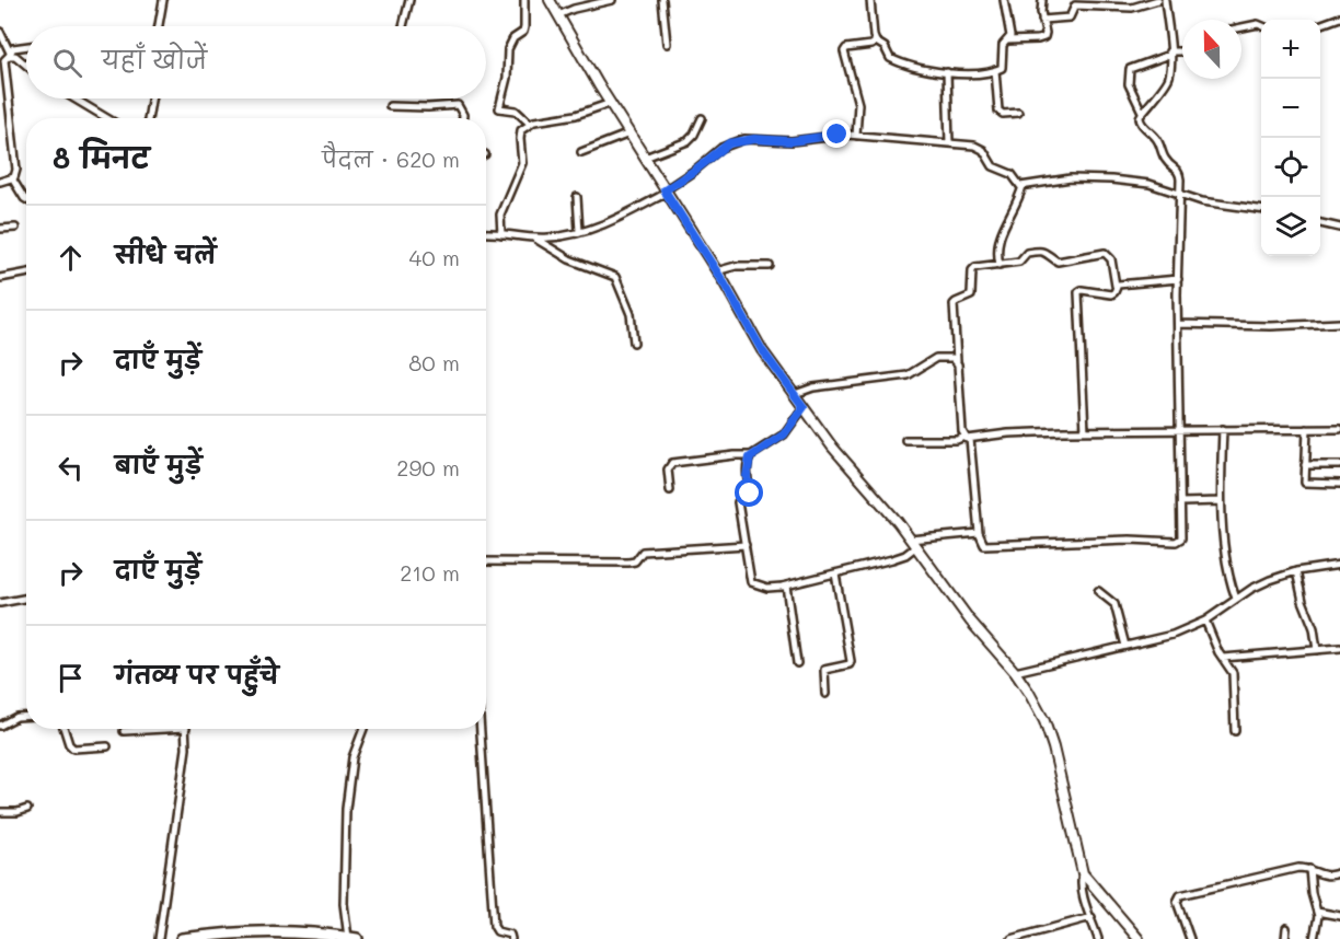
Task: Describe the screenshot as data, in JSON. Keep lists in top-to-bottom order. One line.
{"north":"top","page":{"map_buttons":["+","−"],"search":"यहाँ खोजें","heading":["8 मिनट","पैदल · 620 m"],"list":[["सीधे चलें","40 m"],["दाएँ मुड़ें","80 m"],["बाएँ मुड़ें","290 m"],["दाएँ मुड़ें","210 m"],"गंतव्य पर पहुँचे"]}}
